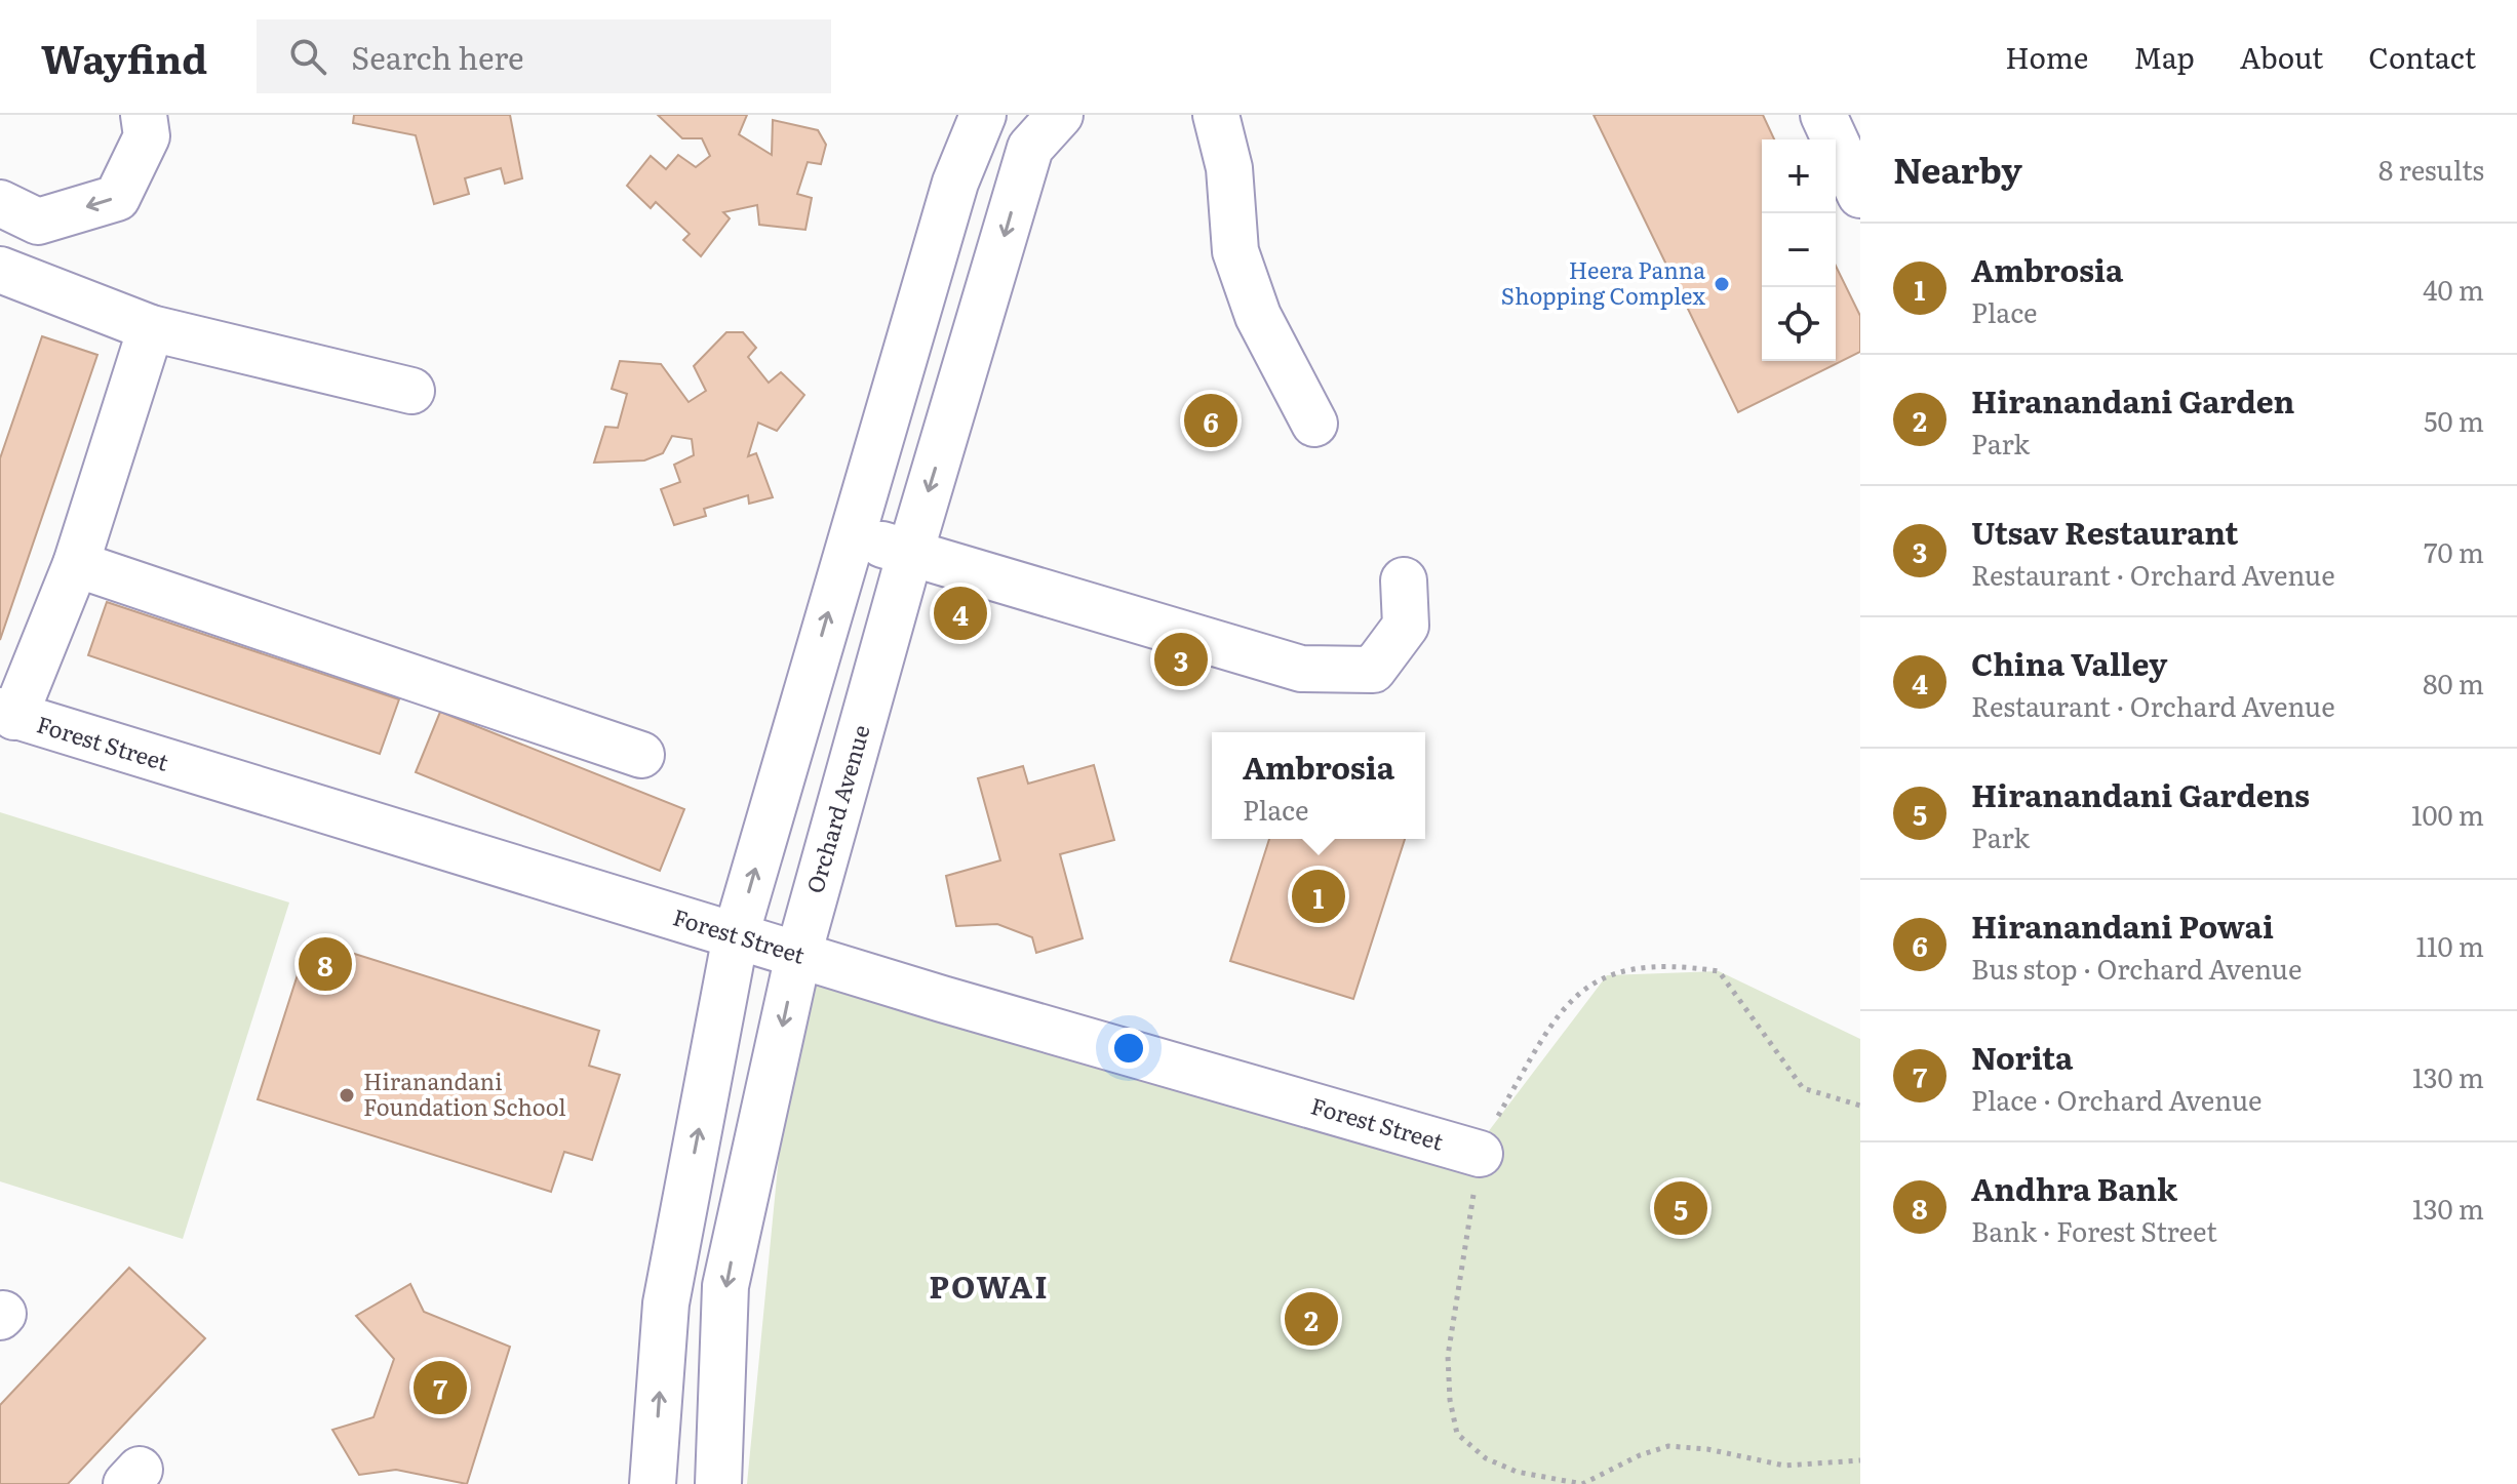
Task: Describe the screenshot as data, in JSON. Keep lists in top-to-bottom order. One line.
{"streets":{"street":["Forest Street","Orchard Avenue"]},"crossings":[["Forest Street","Orchard Avenue"]],"districts":["POWAI"],"places":["Heera Panna Shopping Complex","Hiranandani Foundation School"],"page":{"header":"Wayfind","search":"Search here","nav":["Home","Map","About","Contact"],"heading":["Nearby","8 results"],"map_buttons":["+","−"],"list":[{"mark":"1","name":"Ambrosia","note":"Place","value":"40 m"},{"mark":"2","name":"Hiranandani Garden","note":"Park","value":"50 m"},{"mark":"3","name":"Utsav Restaurant","note":"Restaurant · Orchard Avenue","value":"70 m"},{"mark":"4","name":"China Valley","note":"Restaurant · Orchard Avenue","value":"80 m"},{"mark":"5","name":"Hiranandani Gardens","note":"Park","value":"100 m"},{"mark":"6","name":"Hiranandani Powai","note":"Bus stop · Orchard Avenue","value":"110 m"},{"mark":"7","name":"Norita","note":"Place · Orchard Avenue","value":"130 m"},{"mark":"8","name":"Andhra Bank","note":"Bank · Forest Street","value":"130 m"}],"pins":["6","4","3","1","8","5","2","7"],"popup":["Ambrosia","Place"]}}
